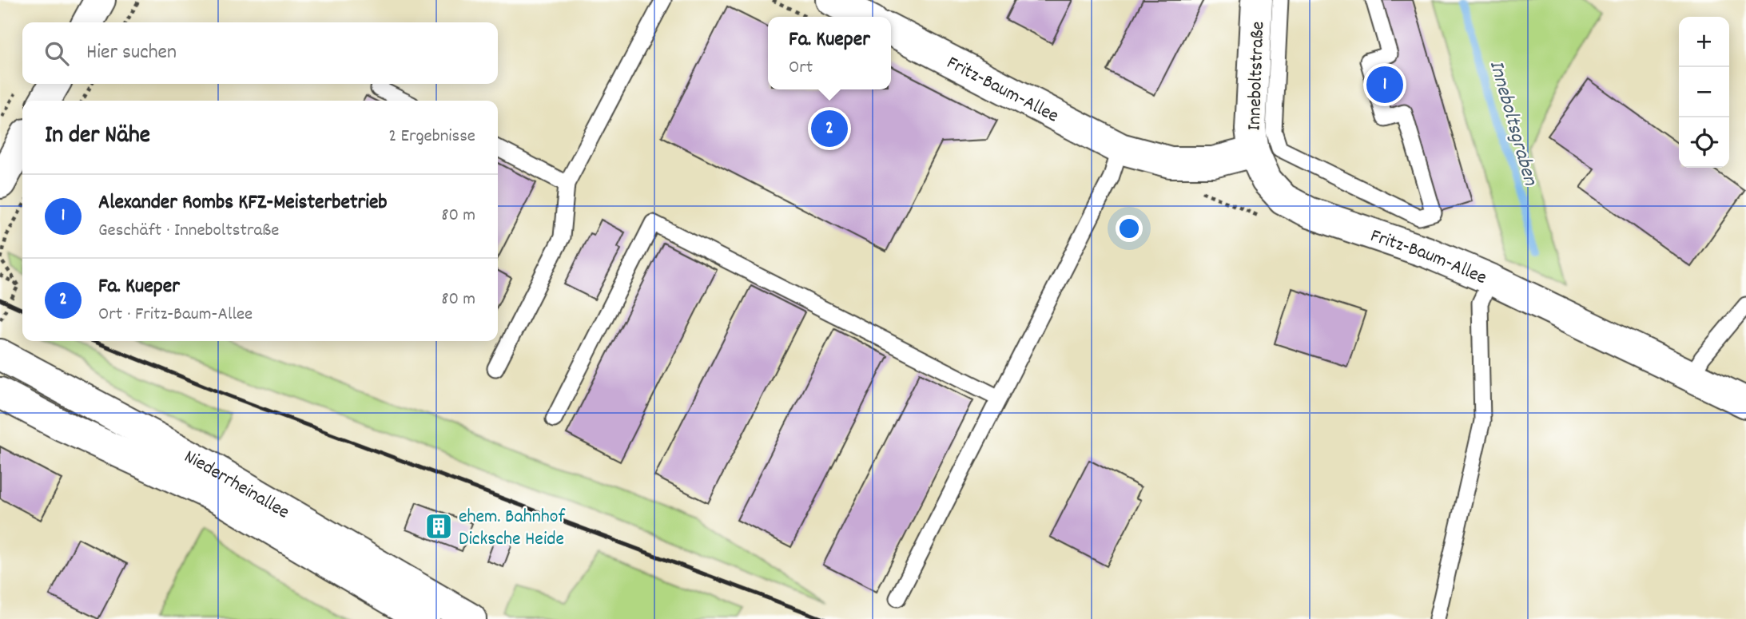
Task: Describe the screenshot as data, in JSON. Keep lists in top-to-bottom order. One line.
{"streets":{"street":["Inneboltstraße","Fritz-Baum-Allee","Niederrheinallee"]},"crossings":[["Inneboltstraße","Fritz-Baum-Allee"]],"water":["Inneboltsgraben"],"places":{"building":["ehem. Bahnhof Dicksche Heide"]},"page":{"map_buttons":["+","−"],"popup":["Fa. Kueper","Ort"],"search":"Hier suchen","pins":["1","2"],"heading":["In der Nähe","2 Ergebnisse"],"list":[{"mark":"1","name":"Alexander Rombs KFZ-Meisterbetrieb","note":"Geschäft · Inneboltstraße","value":"80 m"},{"mark":"2","name":"Fa. Kueper","note":"Ort · Fritz-Baum-Allee","value":"80 m"}]}}
